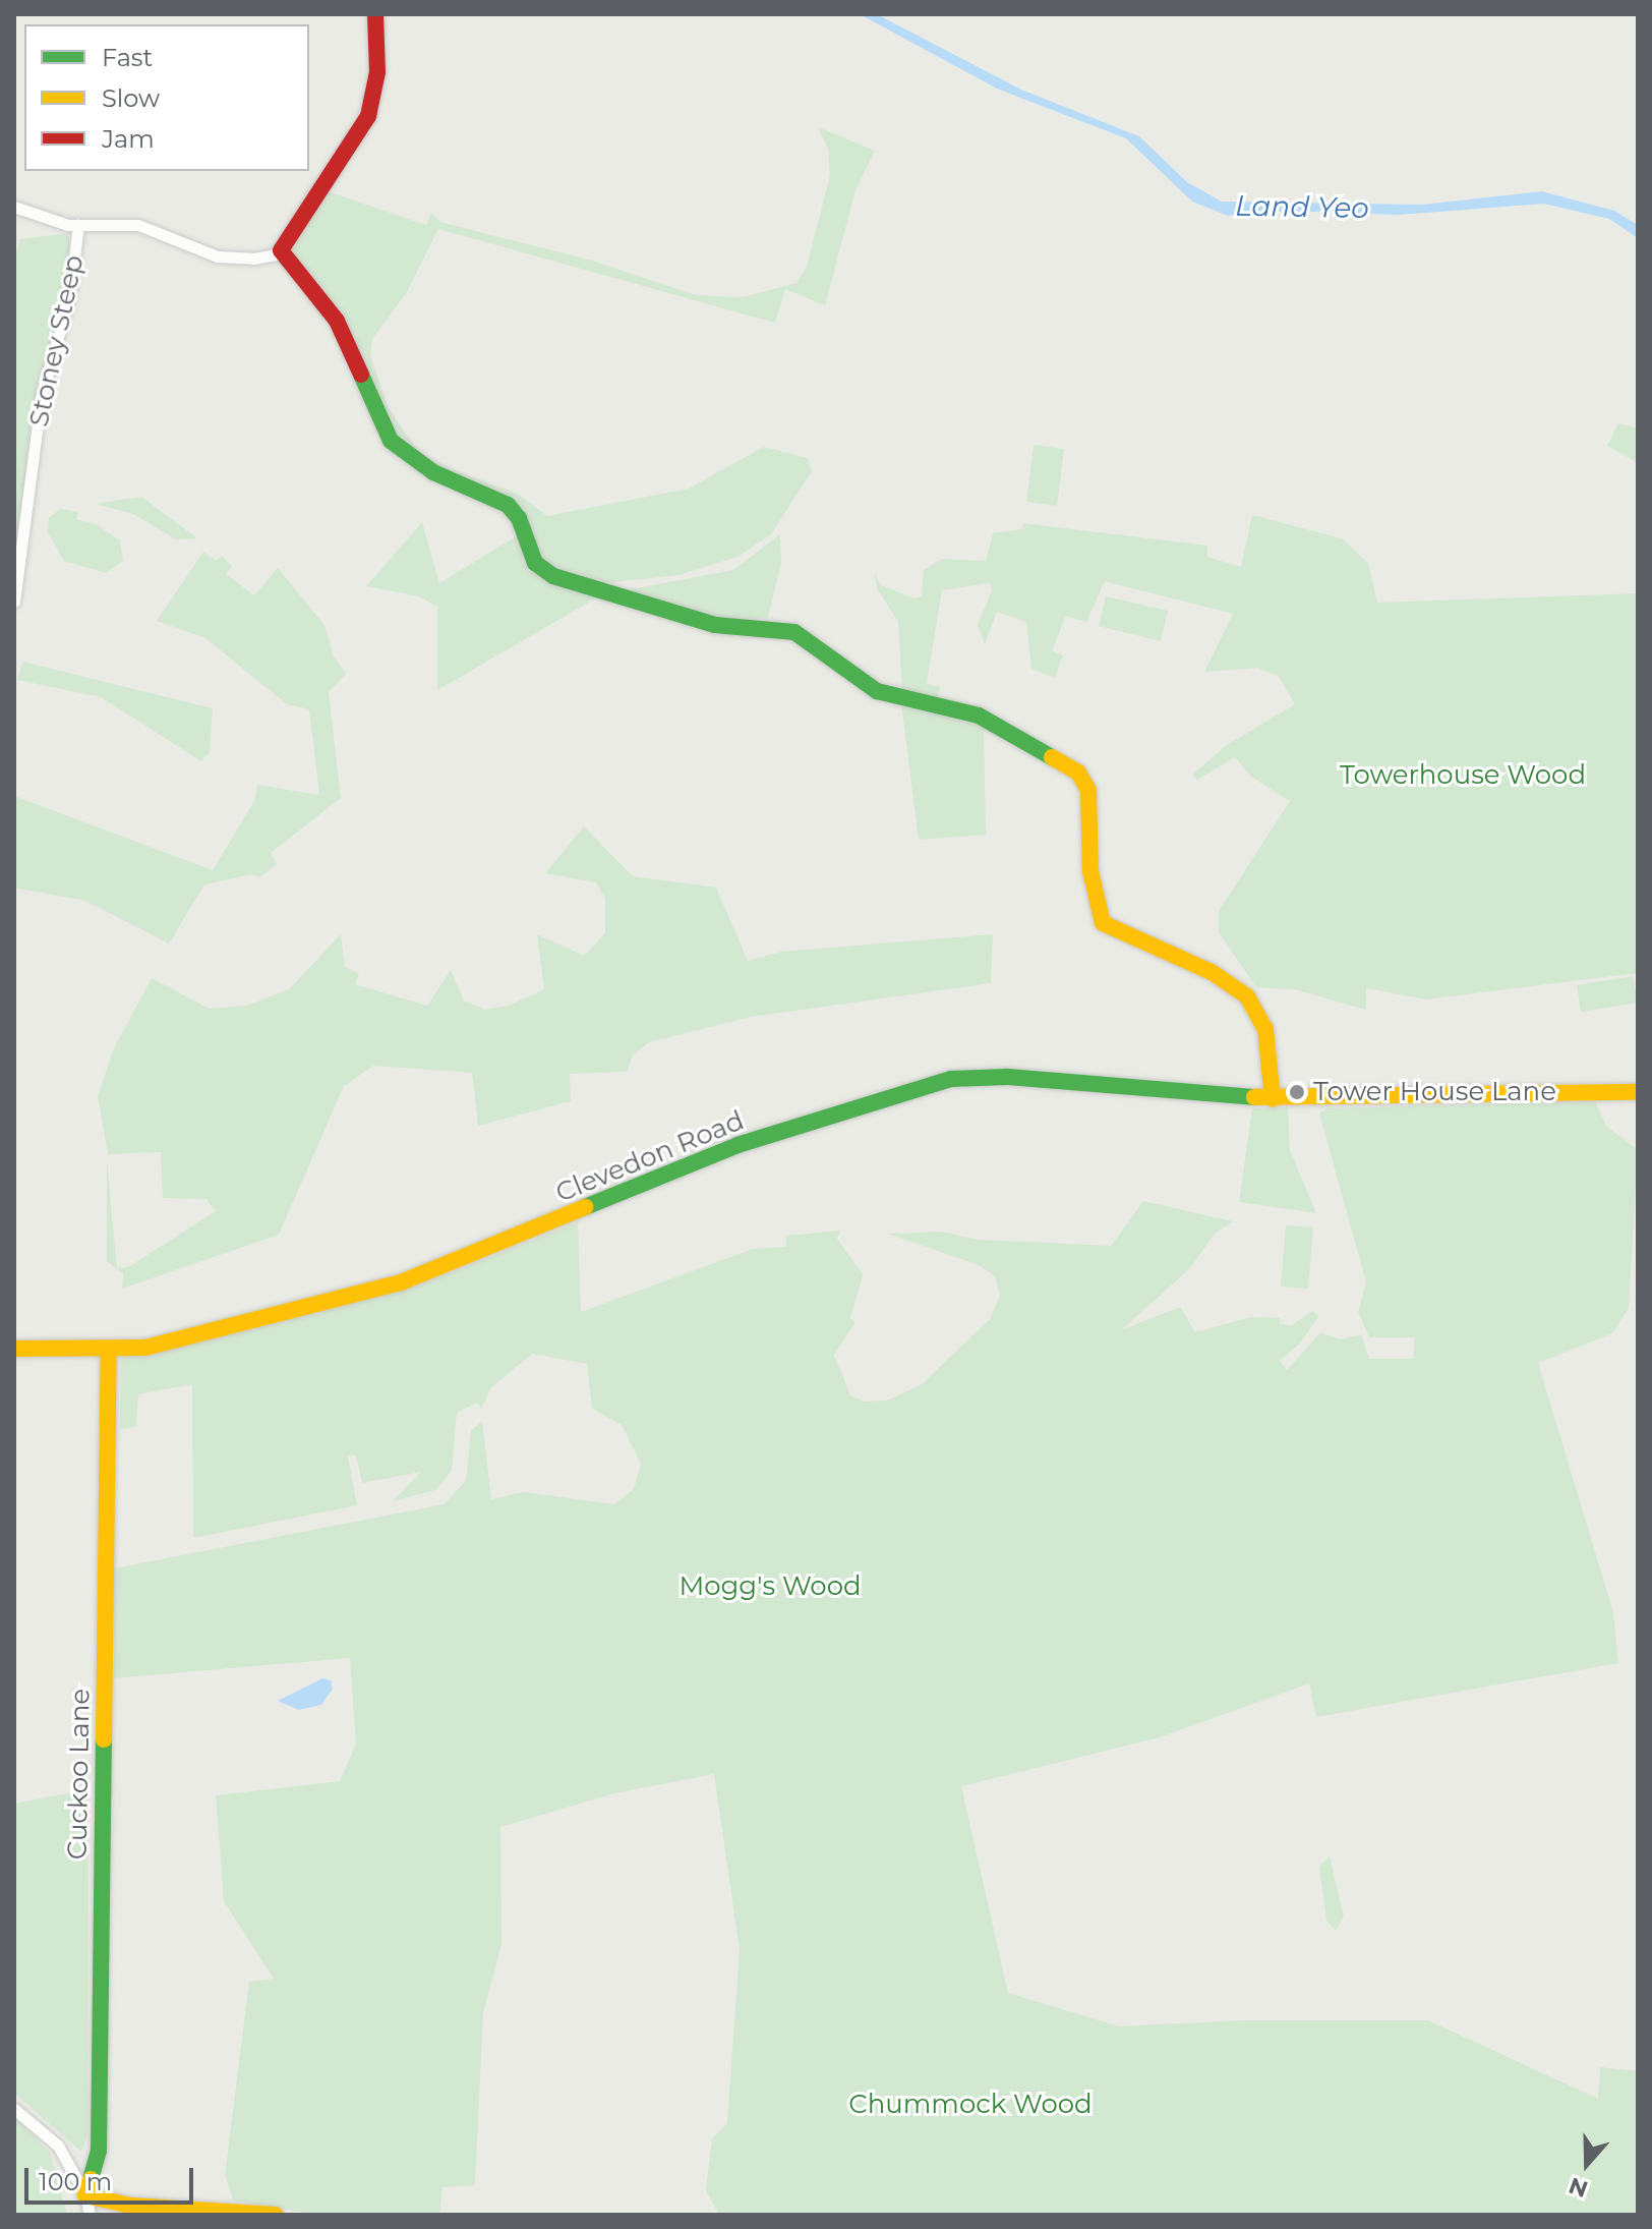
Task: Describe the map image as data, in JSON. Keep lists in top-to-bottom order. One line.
{"streets":{"street":["Stoney Steep","Clevedon Road","Cuckoo Lane"]},"crossings":[["Clevedon Road","Cuckoo Lane"]],"water":["Land Yeo"],"parks":["Towerhouse Wood","Mogg's Wood","Chummock Wood"],"places":["Tower House Lane"],"legend":["Fast","Slow","Jam"],"scale_bar":"100 m","north":"bottom"}
